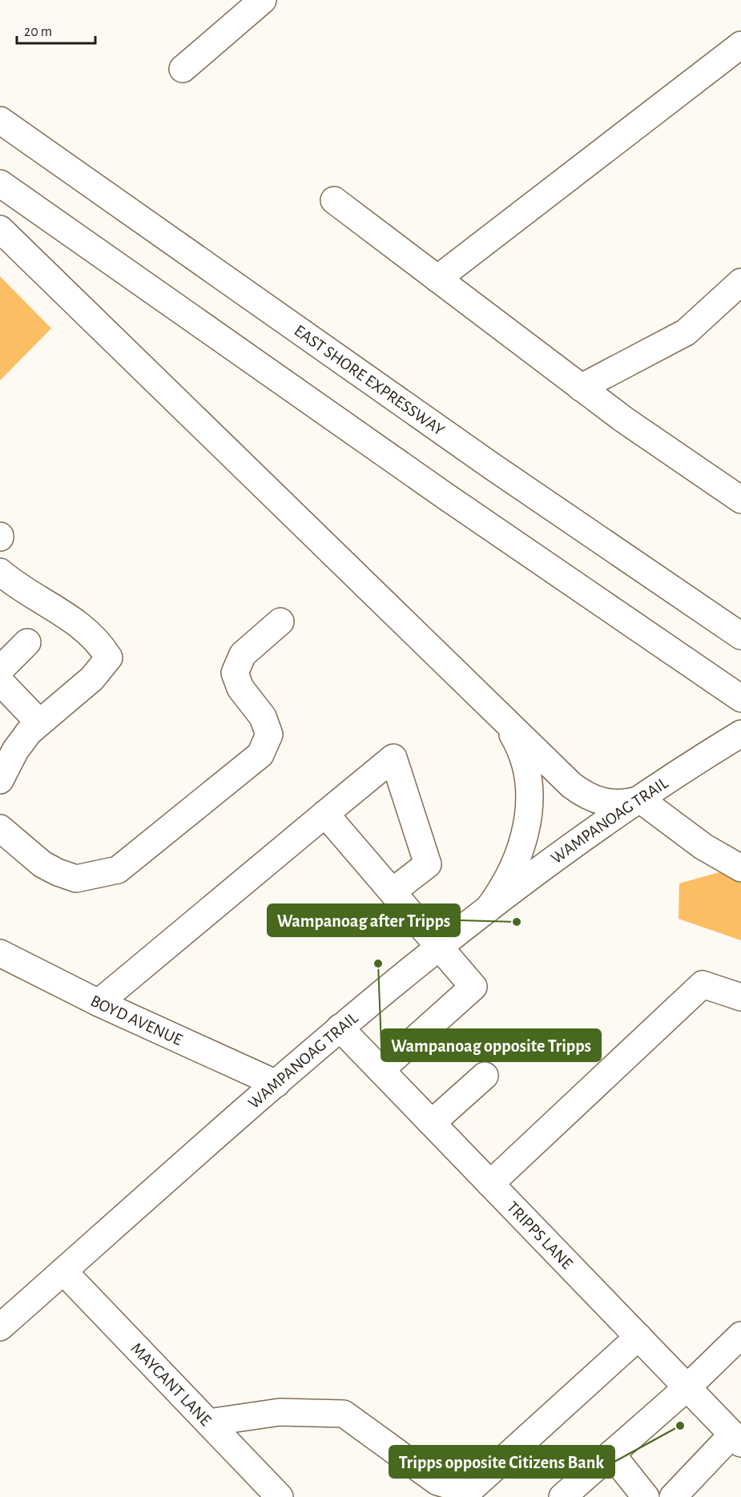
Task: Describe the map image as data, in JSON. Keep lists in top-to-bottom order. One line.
{"streets":{"main road":["EAST SHORE EXPRESSWAY","WAMPANOAG TRAIL","BOYD AVENUE","TRIPPS LANE","MAYCANT LANE"]},"crossings":[["WAMPANOAG TRAIL","BOYD AVENUE"],["WAMPANOAG TRAIL","TRIPPS LANE"],["WAMPANOAG TRAIL","MAYCANT LANE"]],"places":["Wampanoag after Tripps","Wampanoag opposite Tripps","Tripps opposite Citizens Bank"],"scale_bar":"20 m"}
